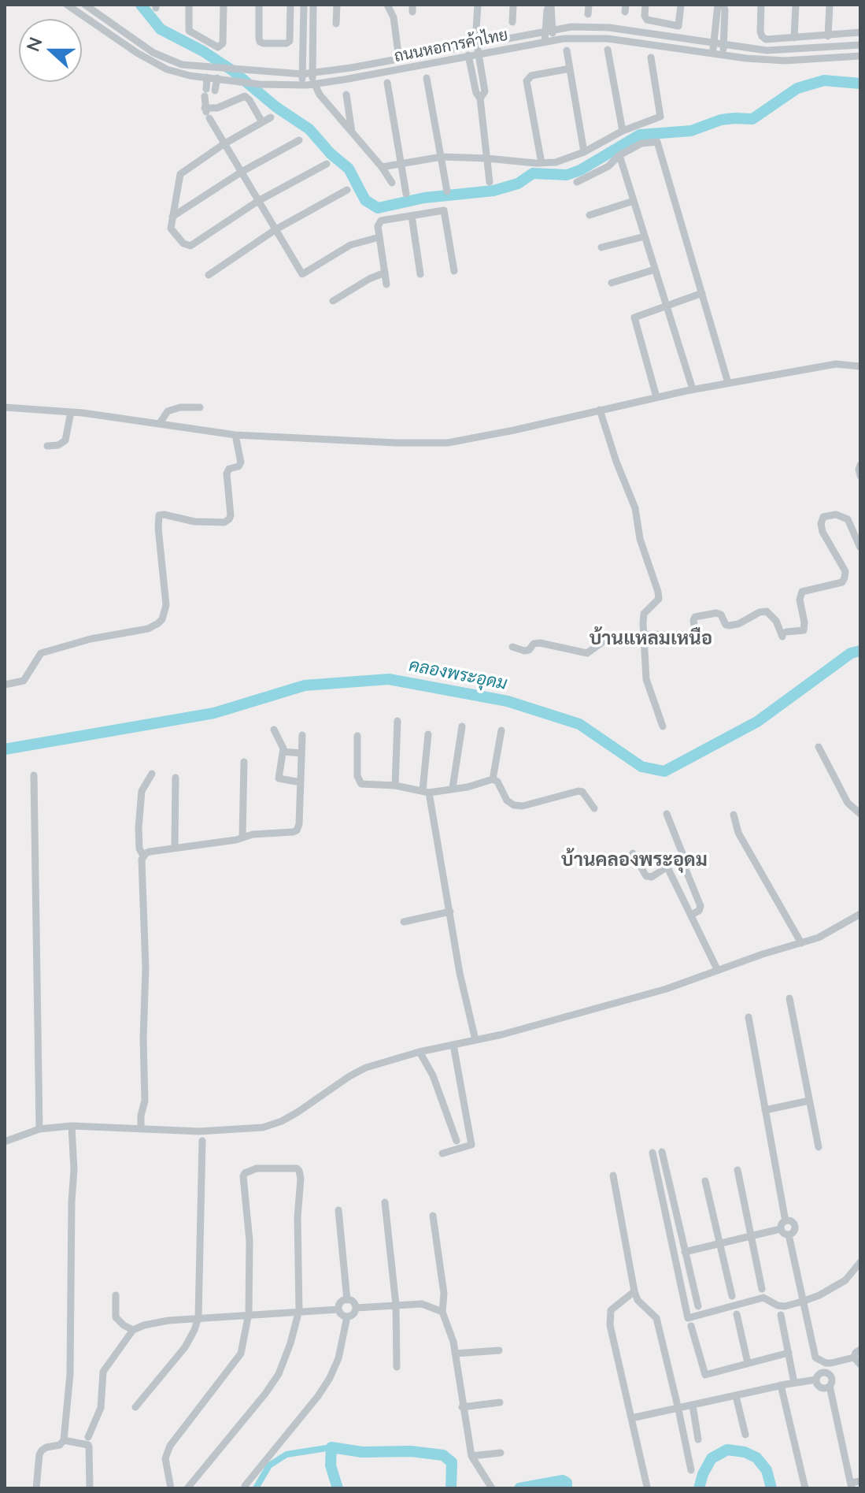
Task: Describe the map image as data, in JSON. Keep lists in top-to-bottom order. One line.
{"streets":{"street":["ถนนหอการค้าไทย"]},"districts":["บ้านแหลมเหนือ","บ้านคลองพระอุดม"],"water":["คลองพระอุดม"],"north":"left"}
